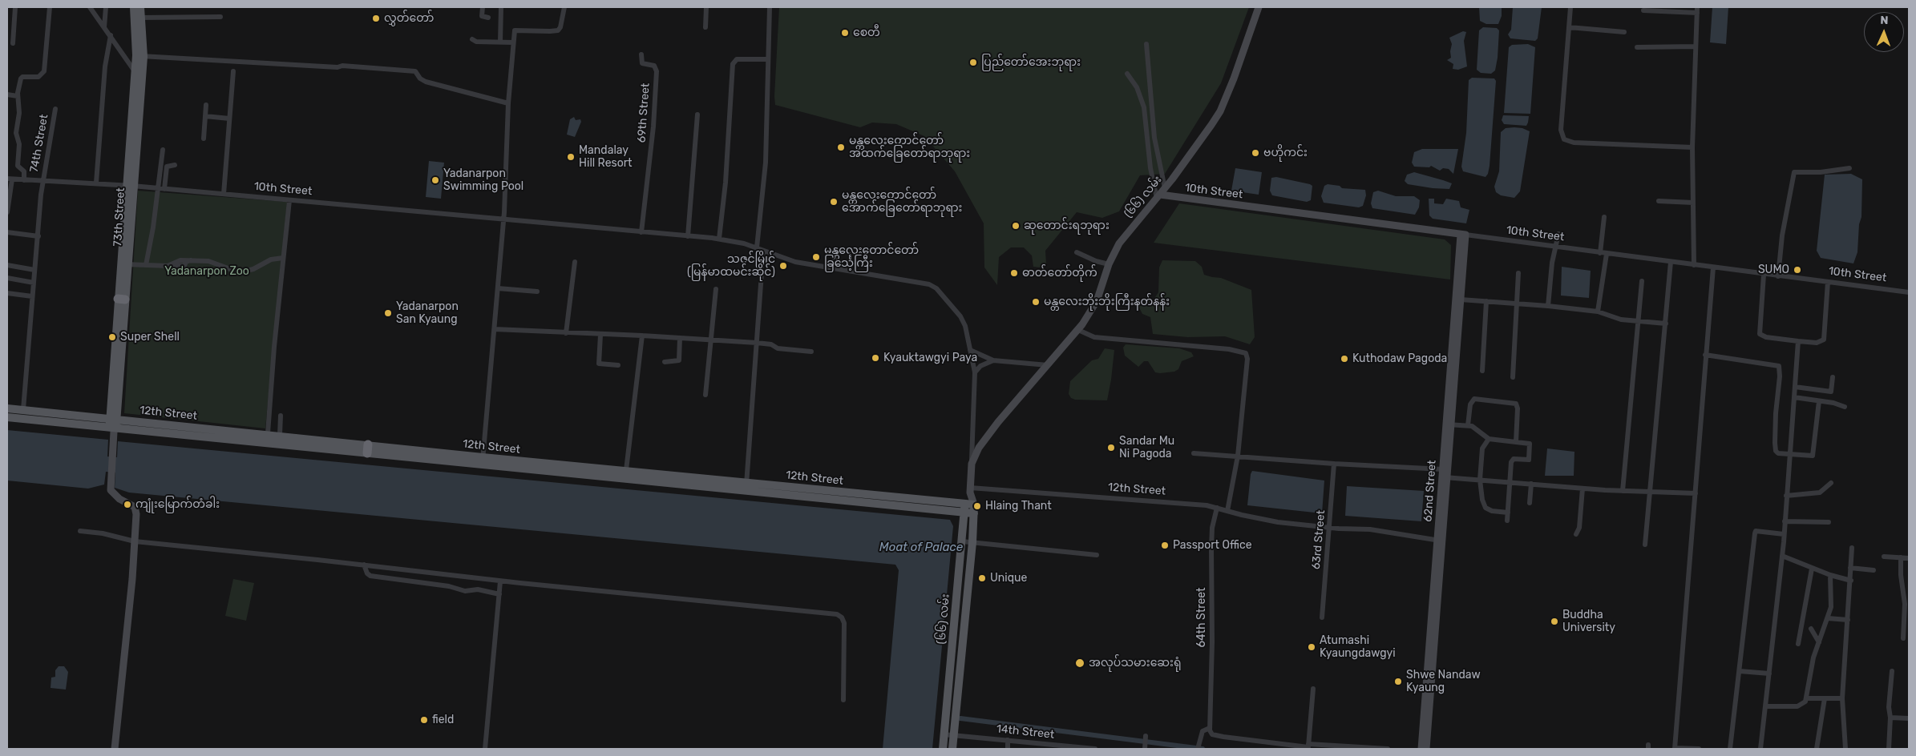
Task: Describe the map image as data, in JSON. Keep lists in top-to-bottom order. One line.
{"streets":{"main road":["10th Street","(၆၆) လမ်း","73th Street","12th Street","62nd Street"],"street":["69th Street","74th Street","63rd Street","64th Street","14th Street"]},"crossings":[["69th Street","10th Street"],["74th Street","10th Street"],["74th Street","12th Street"],["10th Street","(၆၆) လမ်း"],["10th Street","73th Street"],["10th Street","62nd Street"],["(၆၆) လမ်း","12th Street"],["(၆၆) လမ်း","14th Street"],["73th Street","12th Street"],["12th Street","62nd Street"],["12th Street","63rd Street"],["12th Street","64th Street"]],"water":["Moat of Palace"],"parks":["Yadanarpon Zoo"],"places":["လွှတ်တော်","စေတီ","ပြည်တော်အေးဘုရား","မန္တ‌လေးတောင်တော် အထက်ခြေတော်ရာဘုရား‌","ဗဟိုကင်း","Mandalay Hill Resort","Yadanarpon Swimming Pool","မန္တ‌လေးတောင်တော် အောက်ခြေတော်ရာဘုရား‌","ဆုတောင်းရဘုရား","မန္တလေးတောင်တော် ‌ခြင်္သေ့ကြီး","သဇင်မြိုင် (မြန်မာထမင်းဆိုင်)","SUMO","ဓာတ်တော်တိုက်","မန္တလေးဘိုးဘိုးကြီးနတ်နန်း","Yadanarpon San Kyaung","Super Shell","Kyauktawgyi Paya","Kuthodaw Pagoda","Sandar Mu Ni Pagoda","ကျုံးမြောက်တံခါး","Hlaing Thant","Passport Office","Unique","Buddha University","Atumashi Kyaungdawgyi","အလုပ်သမားဆေးရုံ","Shwe Nandaw Kyaung","field"],"north":"top"}
